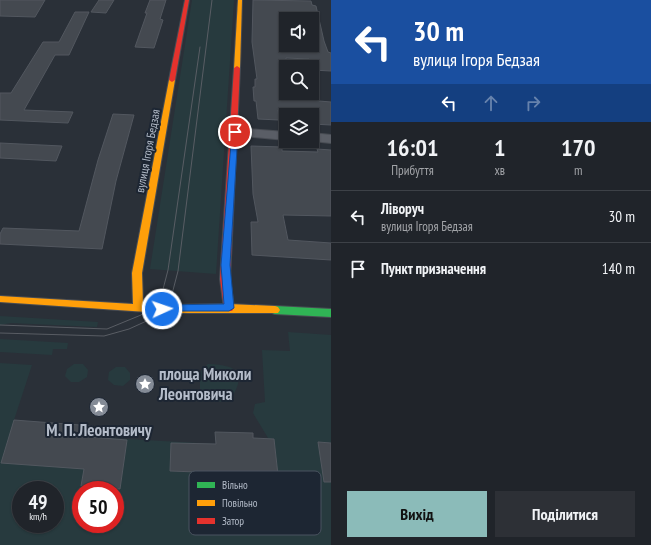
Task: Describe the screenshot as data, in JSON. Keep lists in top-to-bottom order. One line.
{"streets":{"street":["вулиця Ігоря Бедзая"]},"places":{"place":["площа Миколи Леонтовича","М. П. Леонтовичу"]},"legend":["Вільно","Повільно","Затор"],"page":{"turn":["30 m","вулиця Ігоря Бедзая"],"eta":["16:01","Прибуття","1","хв","170","m"],"list":[{"name":"Ліворуч","note":"вулиця Ігоря Бедзая","value":"30 m"},{"name":"Пункт призначення","value":"140 m"}],"speed":"49 km/h","limit":"50","buttons":["Вихід","Поділитися"]}}
